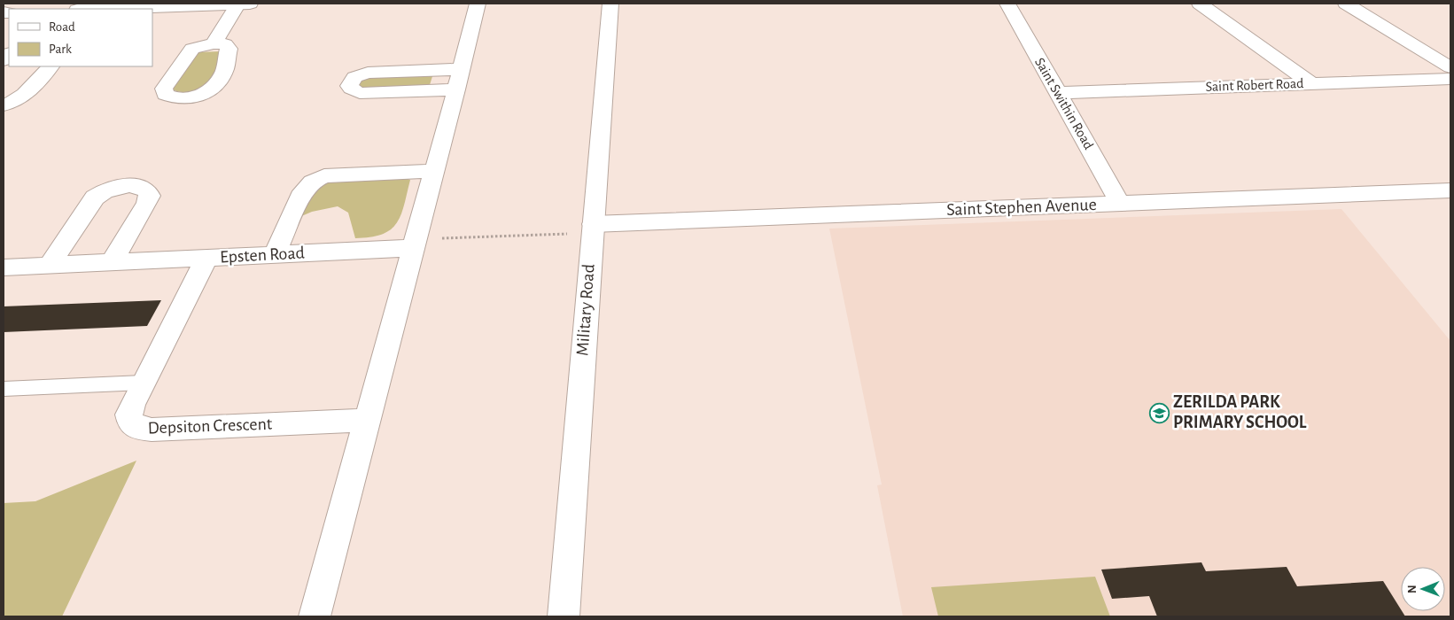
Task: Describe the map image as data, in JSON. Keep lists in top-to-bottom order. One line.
{"streets":{"street":["Saint Robert Road","Saint Swithin Road","Saint Stephen Avenue","Epsten Road","Military Road","Depsiton Crescent"]},"crossings":[["Saint Robert Road","Saint Swithin Road"],["Saint Swithin Road","Saint Stephen Avenue"],["Saint Stephen Avenue","Military Road"],["Epsten Road","Depsiton Crescent"]],"places":{"school or university":["ZERILDA PARK PRIMARY SCHOOL"]},"legend":["Road","Park"],"north":"left"}
